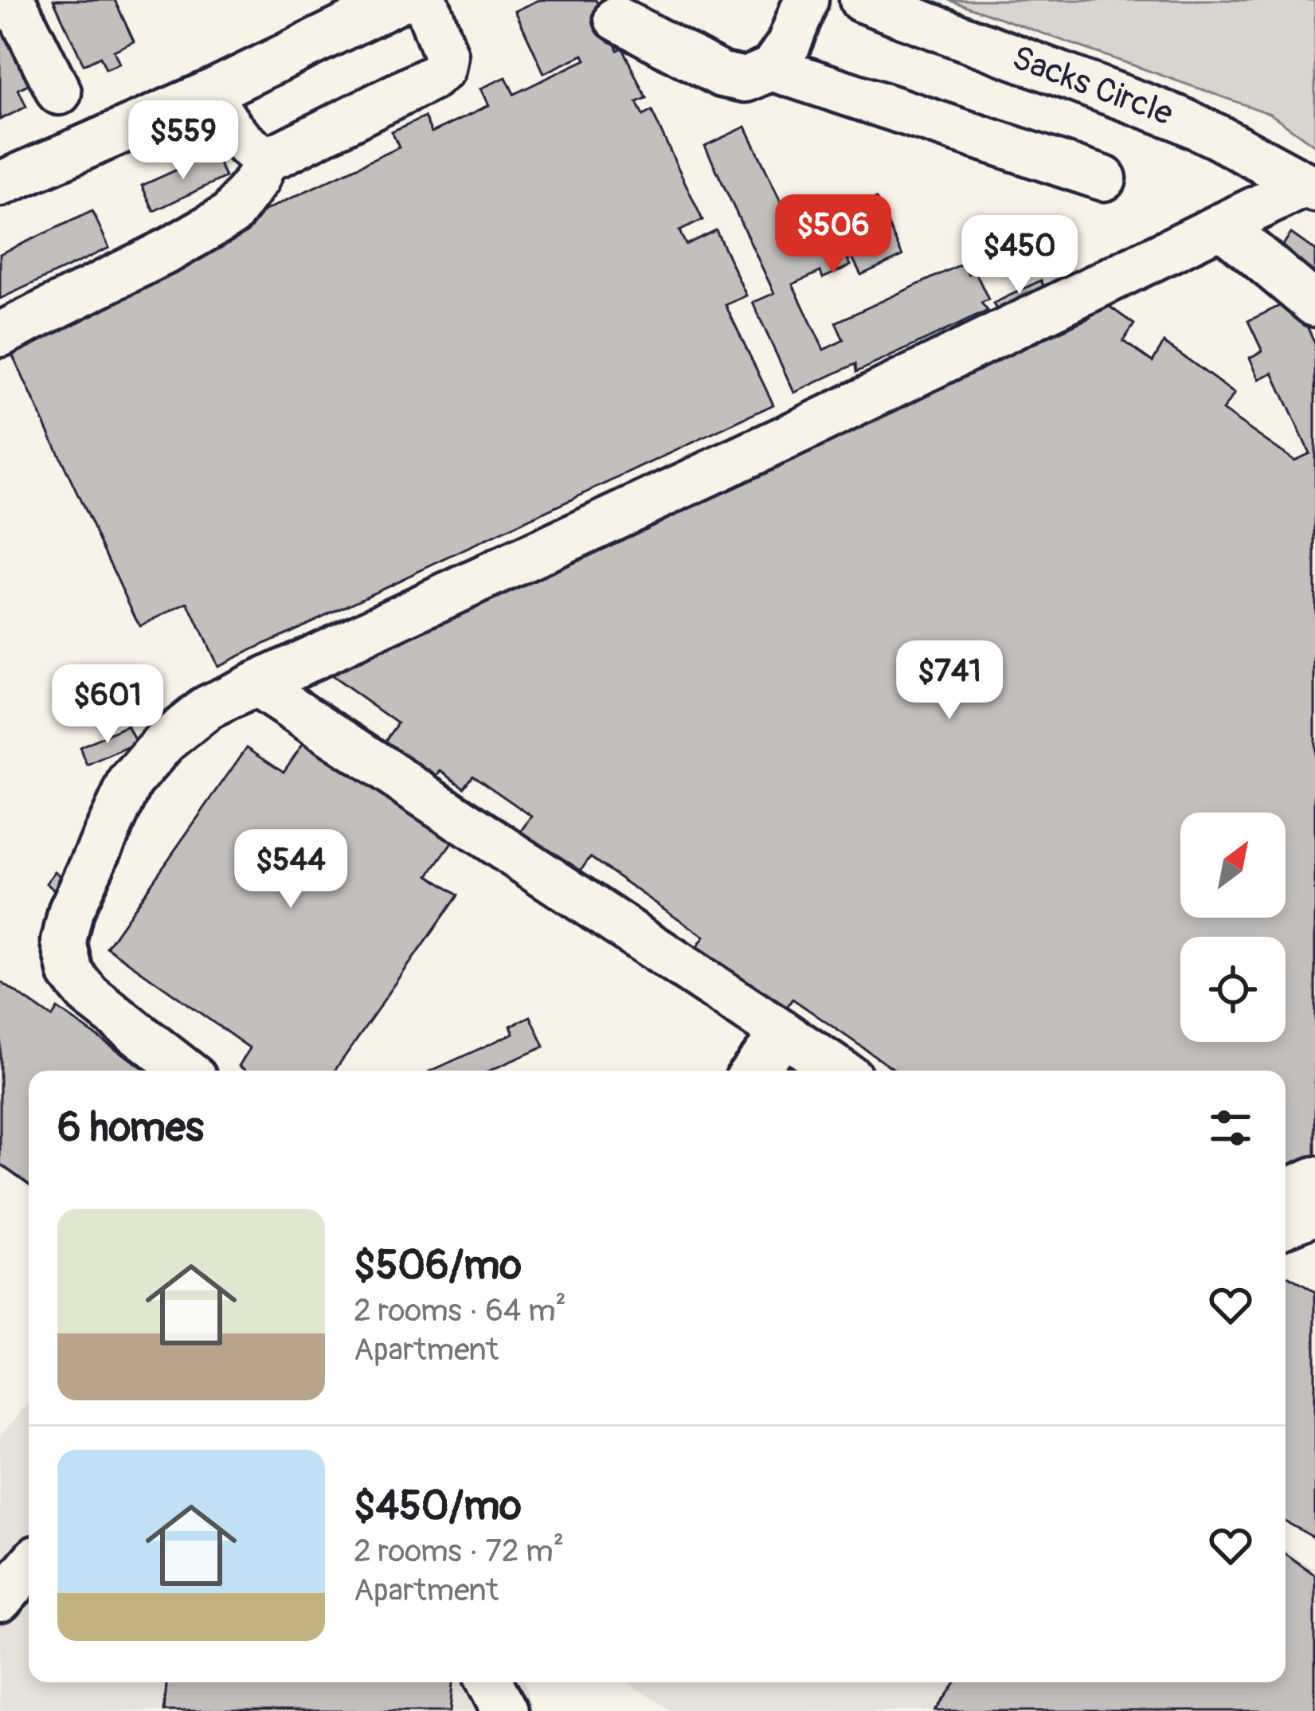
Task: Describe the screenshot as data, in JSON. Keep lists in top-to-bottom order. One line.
{"streets":{"street":["Sacks Circle"]},"north":"top right","page":{"price":["$559","$506","$450","$741","$601","$544"],"heading":"6 homes","list":[{"name":"$506/mo","note":"2 rooms · 64 m² · Apartment"},{"name":"$450/mo","note":"2 rooms · 72 m² · Apartment"}]}}
